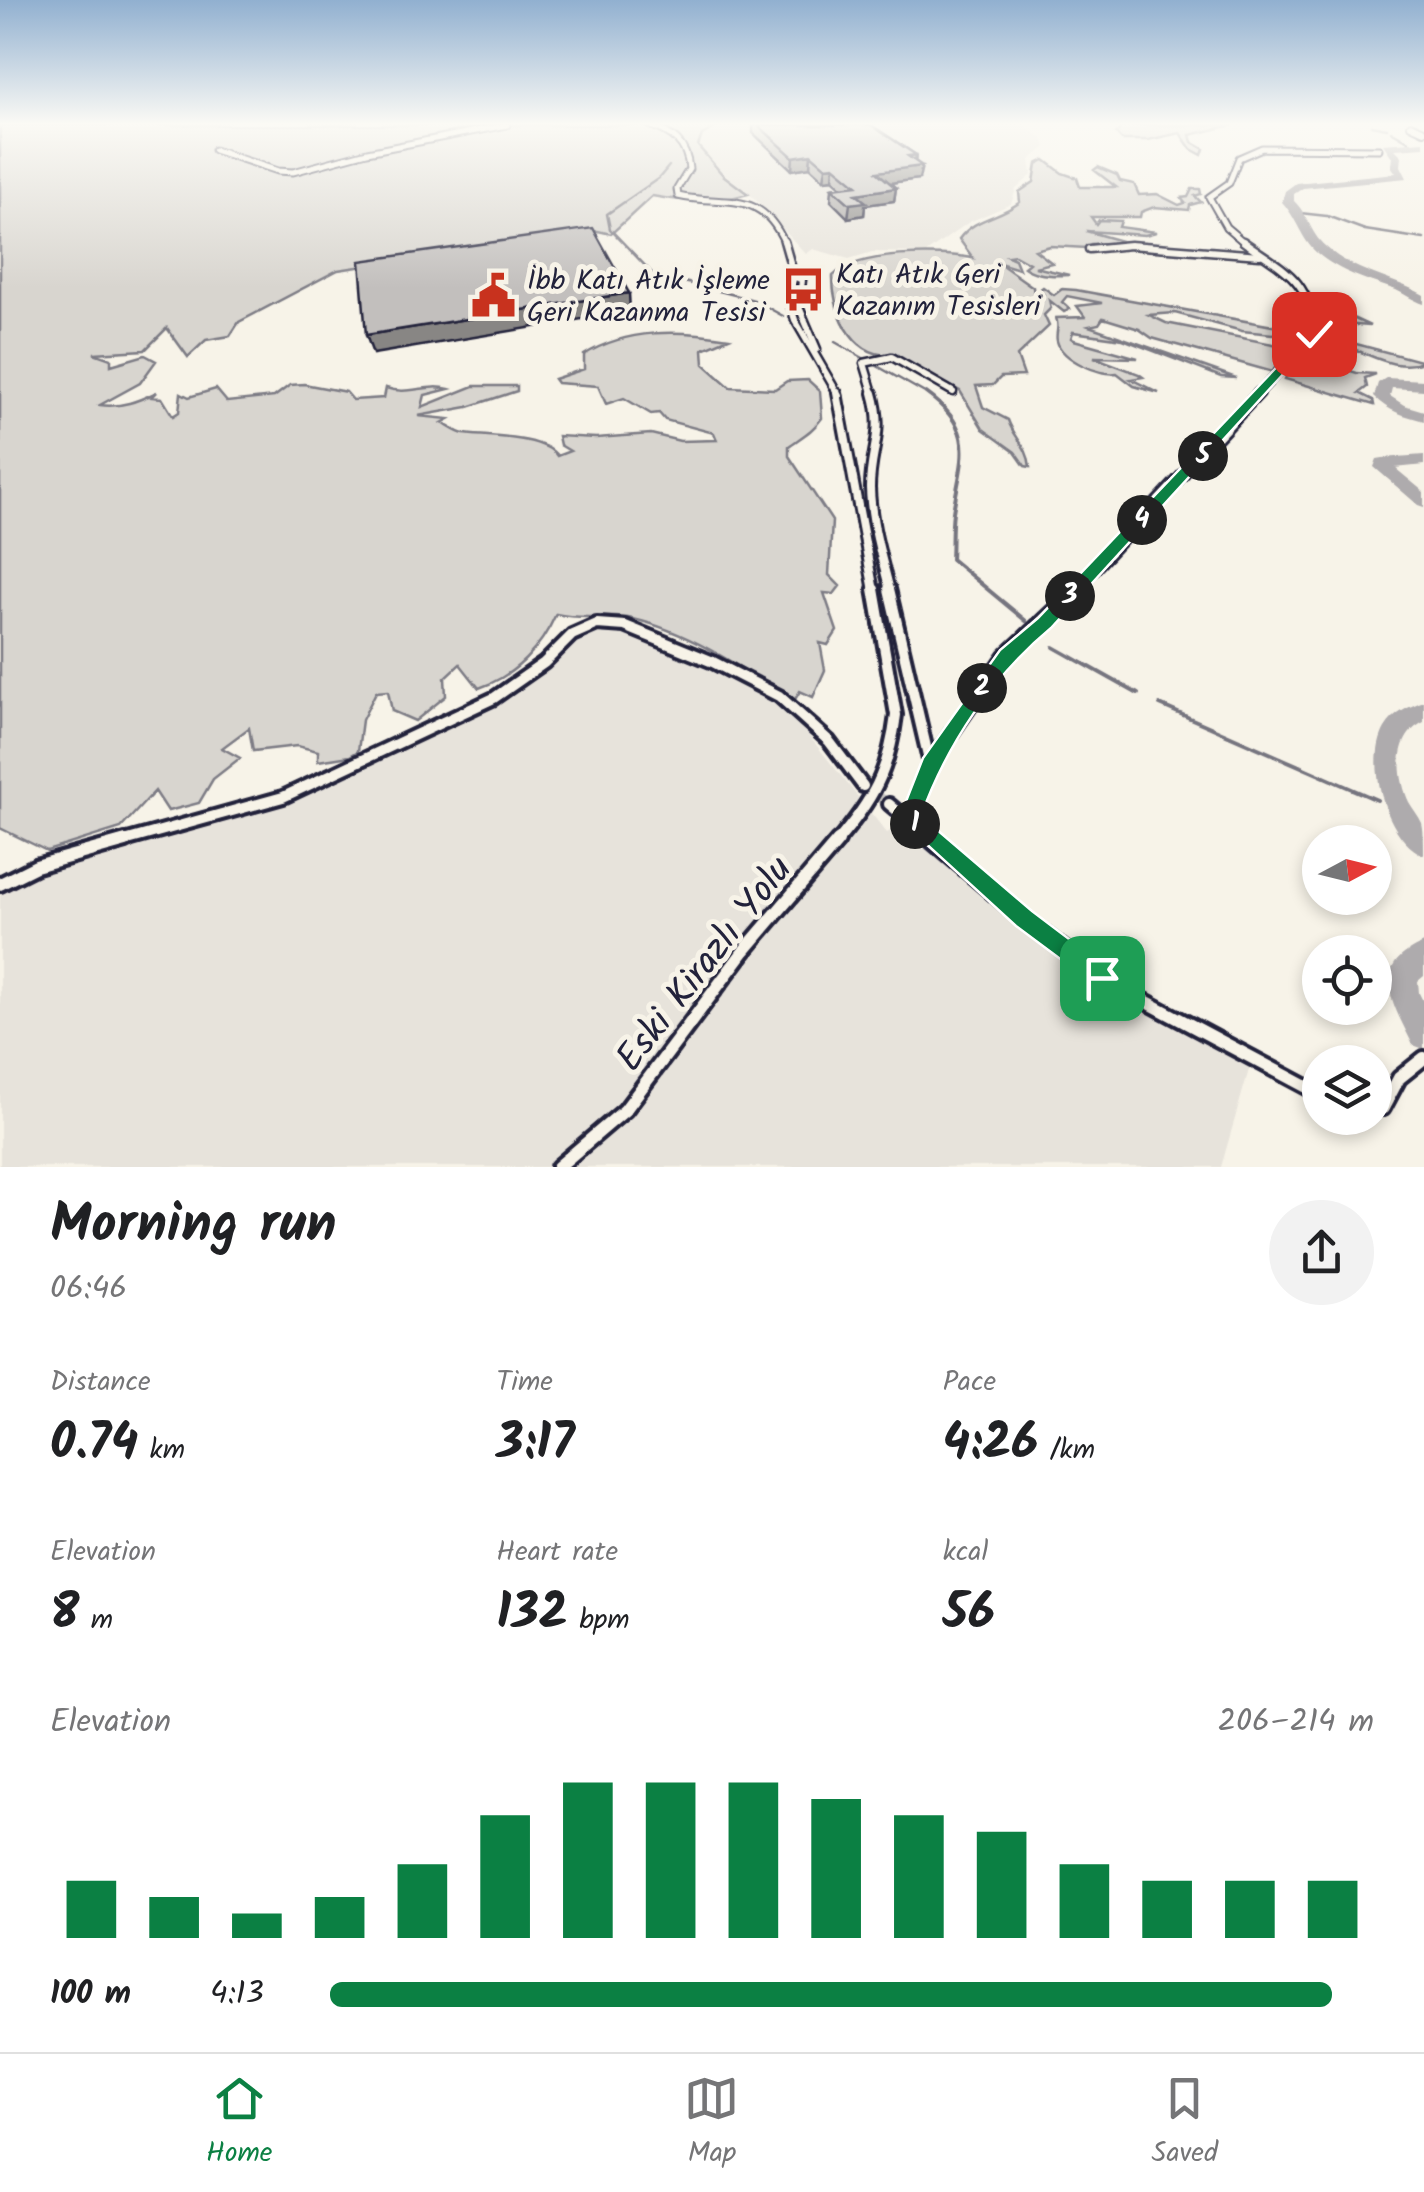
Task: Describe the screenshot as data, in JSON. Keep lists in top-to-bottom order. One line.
{"streets":{"street":["Eski Kirazlı Yolu"]},"places":{"bus stop":["Katı Atık Geri Kazanım Tesisleri"],"public building":["İbb Katı Atık İşleme Geri Kazanma Tesisi"]},"north":"right","page":{"pins":["5","4","3","2","1"],"heading":["Morning run","06:46"],"stats":[["Distance","0.74 km"],["Time","3:17"],["Pace","4:26 /km"],["Elevation","8 m"],["Heart rate","132 bpm"],["kcal","56"]],"chart":["Elevation","206–214 m"],"list":[{"name":"100 m","note":"4:13"}],"tabs":["Home","Map","Saved"]}}
